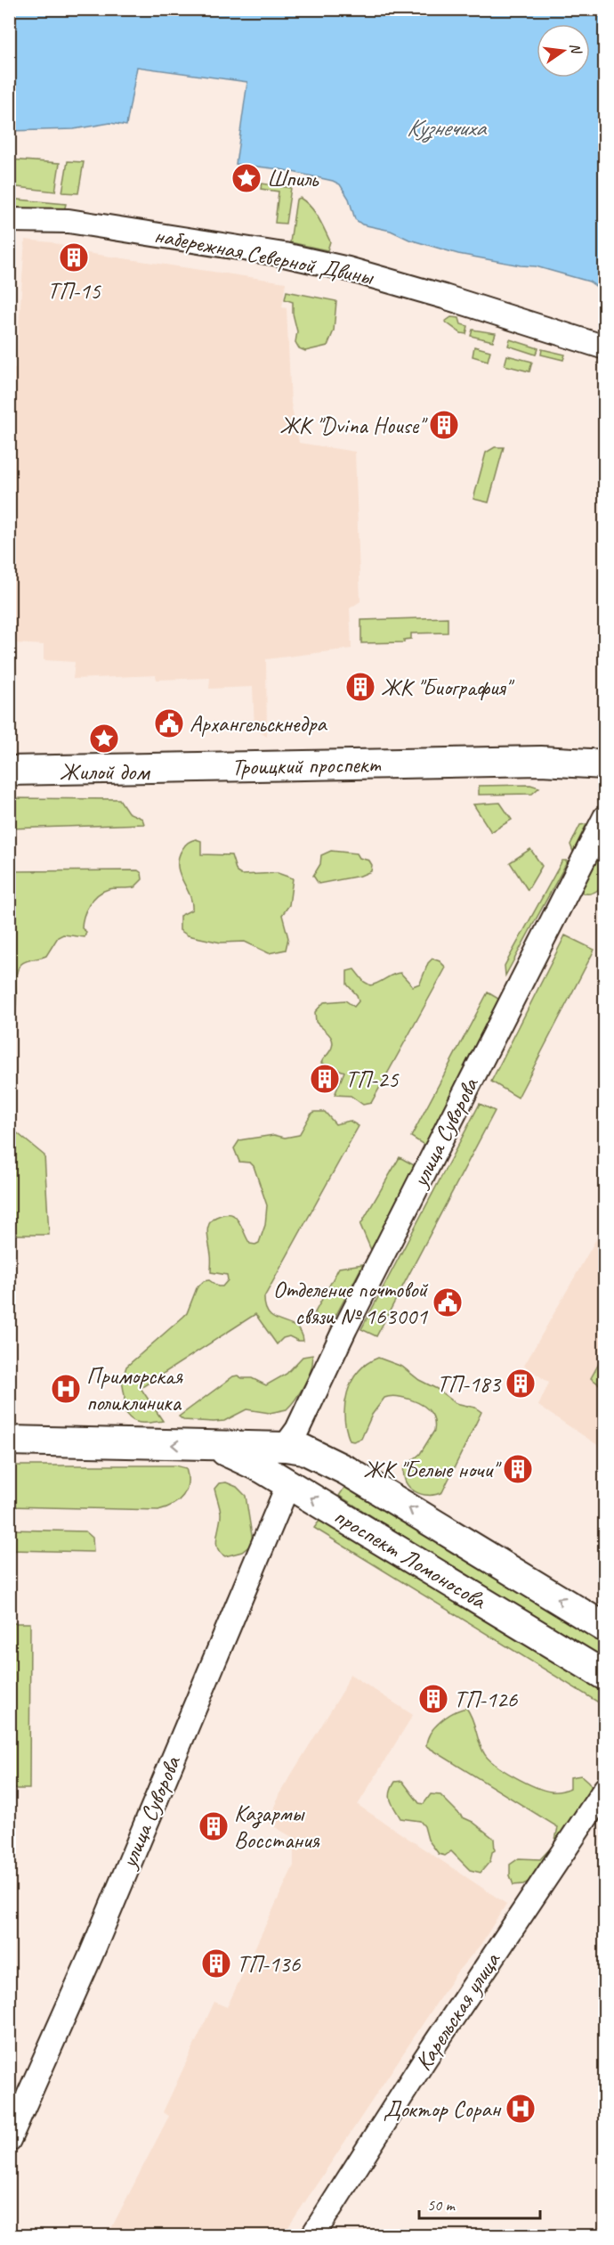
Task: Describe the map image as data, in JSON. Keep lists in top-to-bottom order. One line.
{"streets":{"main road":["Троицкий проспект","проспект Ломоносова"],"street":["набережная Северной Двины","улица Суворова","Карельская улица"]},"crossings":[["улица Суворова","проспект Ломоносова"]],"one_way":["проспект Ломоносова"],"water":["Кузнечиха"],"places":{"place":["Шпиль","Жилой дом"],"building":["ТП-15","ЖК \"Dvina House\"","ЖК \"Биография\"","ТП-25","ТП-183","ЖК \"Белые ночи\"","ТП-126","Казармы Восстания","ТП-136"],"public building":["Архангельскнедра","Отделение почтовой связи № 163001"],"hospital":["Приморская поликлиника","Доктор Соран"]},"scale_bar":"50 m","north":"right"}
